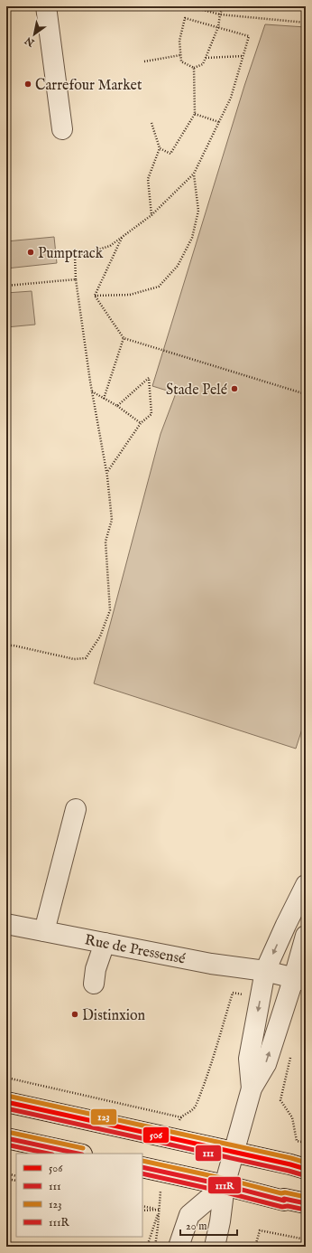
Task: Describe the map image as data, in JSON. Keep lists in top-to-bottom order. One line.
{"streets":{"street":["Rue de Pressensé"]},"places":["Carrefour Market","Pumptrack","Stade Pelé","Distinxion"],"lines":["transit line 123","transit line 506","transit line 111","transit line 111R"],"legend":["506","111","123","111R"],"scale_bar":"20 m","north":"bottom left"}
